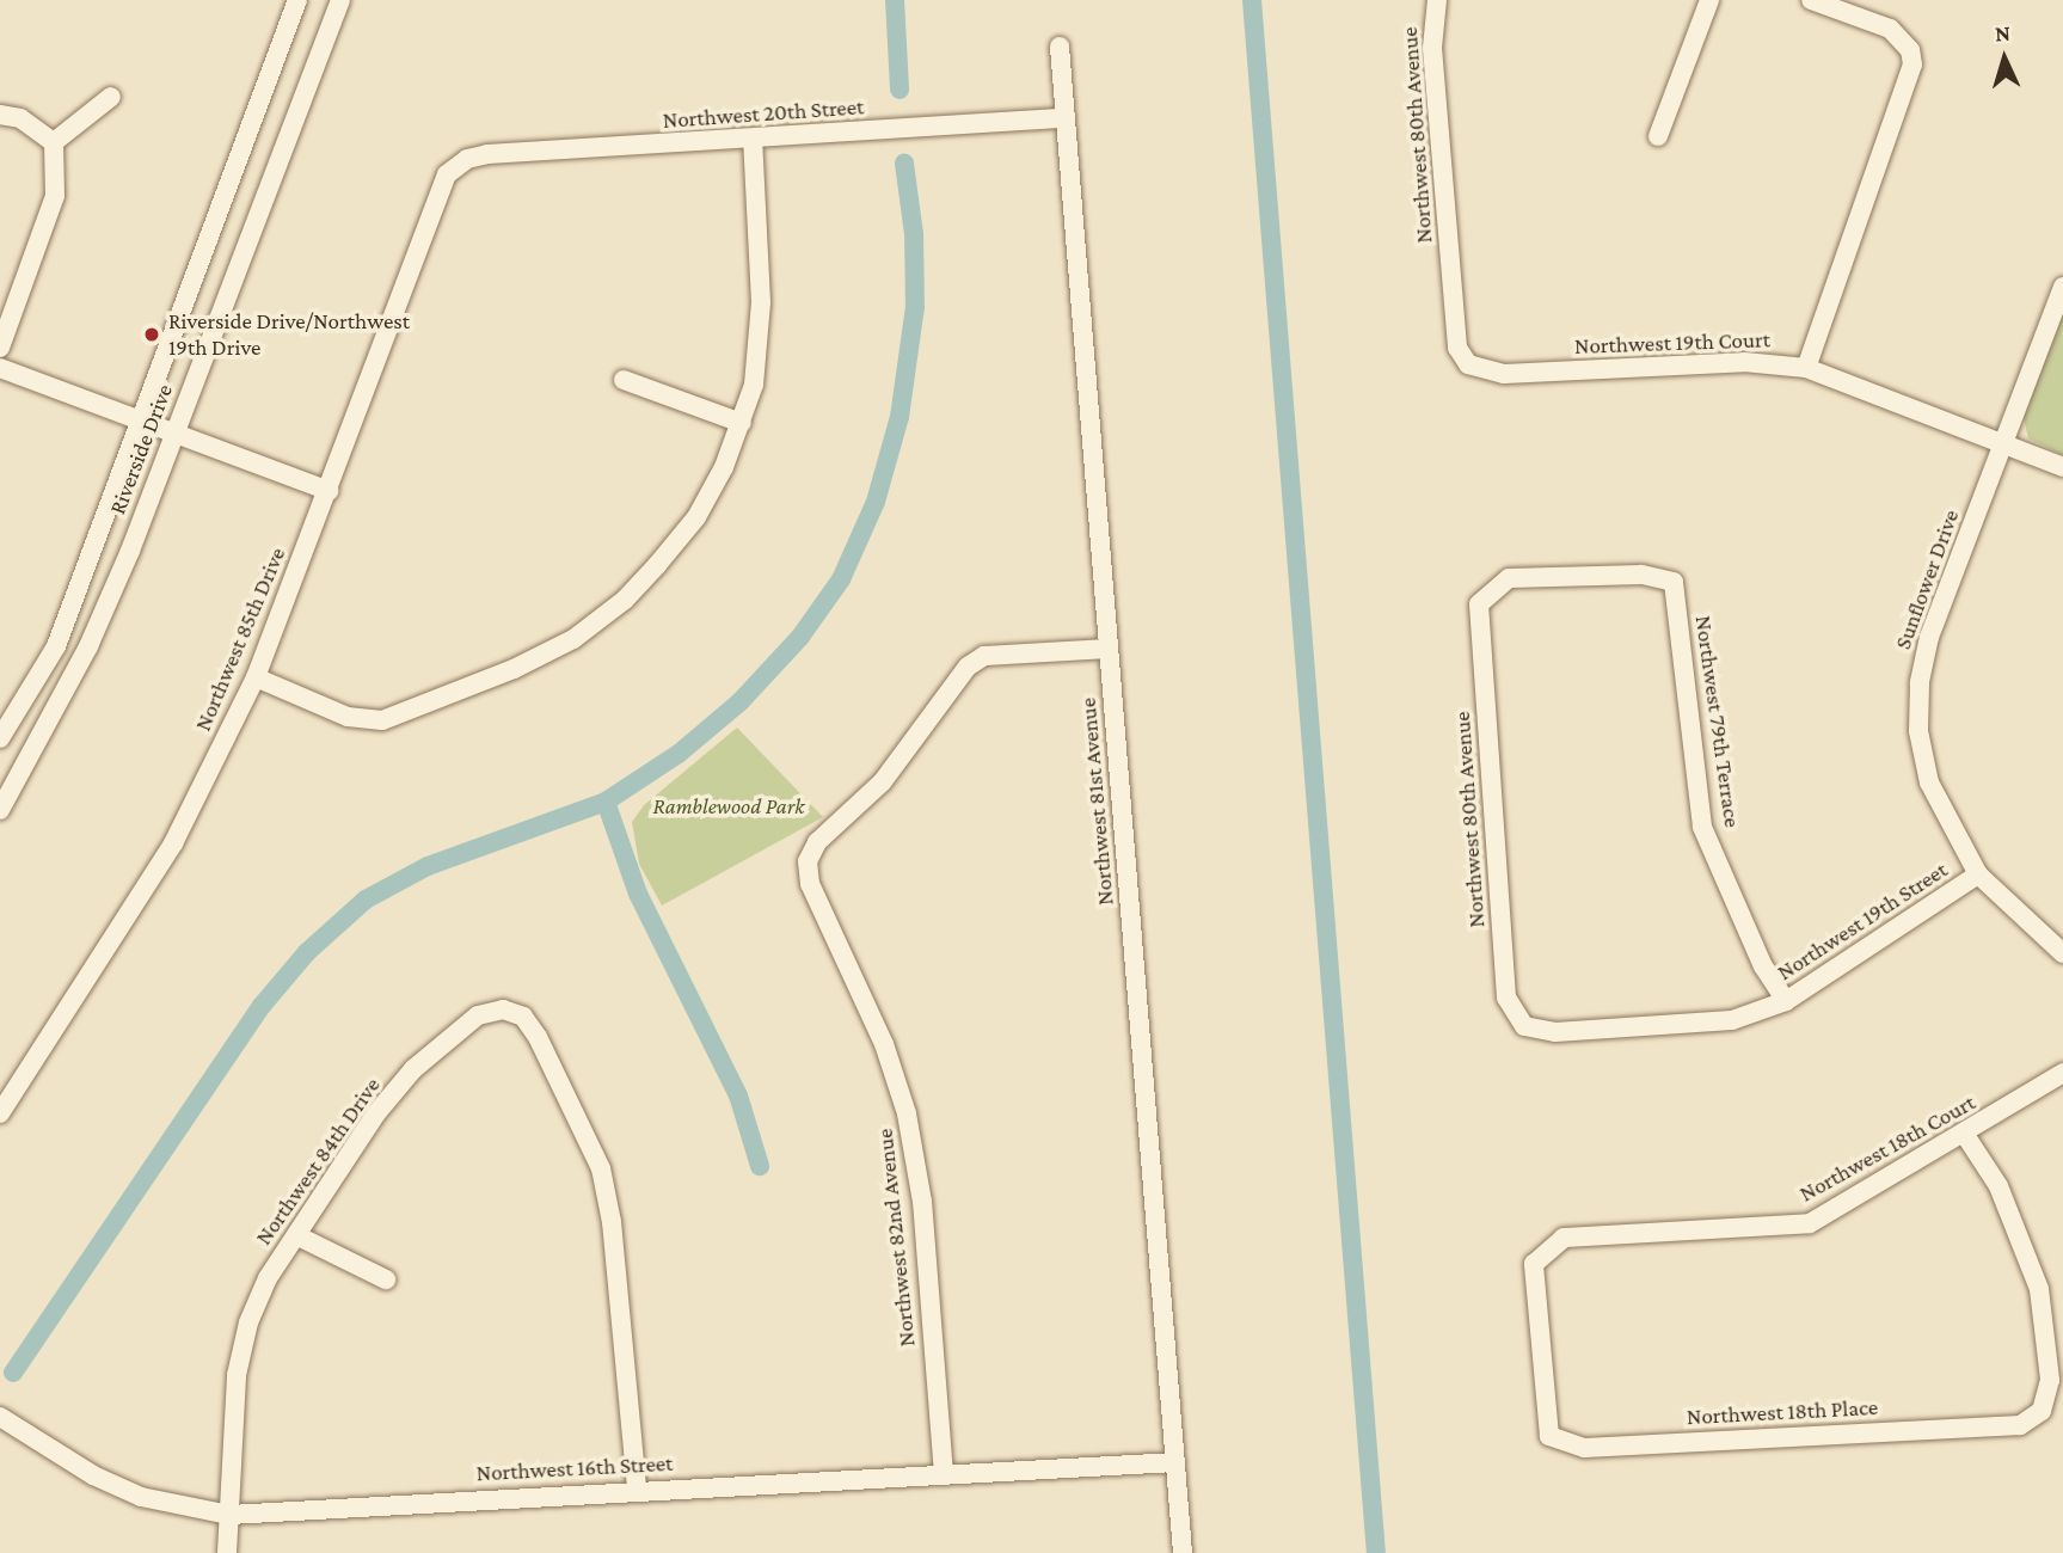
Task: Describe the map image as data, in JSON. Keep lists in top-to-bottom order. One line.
{"streets":{"street":["Northwest 20th Street","Northwest 80th Avenue","Northwest 19th Court","Riverside Drive","Sunflower Drive","Northwest 85th Drive","Northwest 79th Terrace","Northwest 81st Avenue","Northwest 19th Street","Northwest 18th Court","Northwest 84th Drive","Northwest 82nd Avenue","Northwest 18th Place","Northwest 16th Street"]},"crossings":[["Northwest 20th Street","Northwest 85th Drive"],["Northwest 20th Street","Northwest 81st Avenue"],["Northwest 80th Avenue","Northwest 19th Court"],["Northwest 80th Avenue","Northwest 79th Terrace"],["Northwest 80th Avenue","Northwest 19th Street"],["Northwest 19th Court","Sunflower Drive"],["Sunflower Drive","Northwest 19th Street"],["Northwest 79th Terrace","Northwest 19th Street"],["Northwest 81st Avenue","Northwest 82nd Avenue"],["Northwest 81st Avenue","Northwest 16th Street"],["Northwest 18th Court","Northwest 18th Place"],["Northwest 84th Drive","Northwest 16th Street"],["Northwest 82nd Avenue","Northwest 16th Street"]],"parks":["Ramblewood Park"],"places":["Riverside Drive/Northwest 19th Drive"],"north":"top"}
